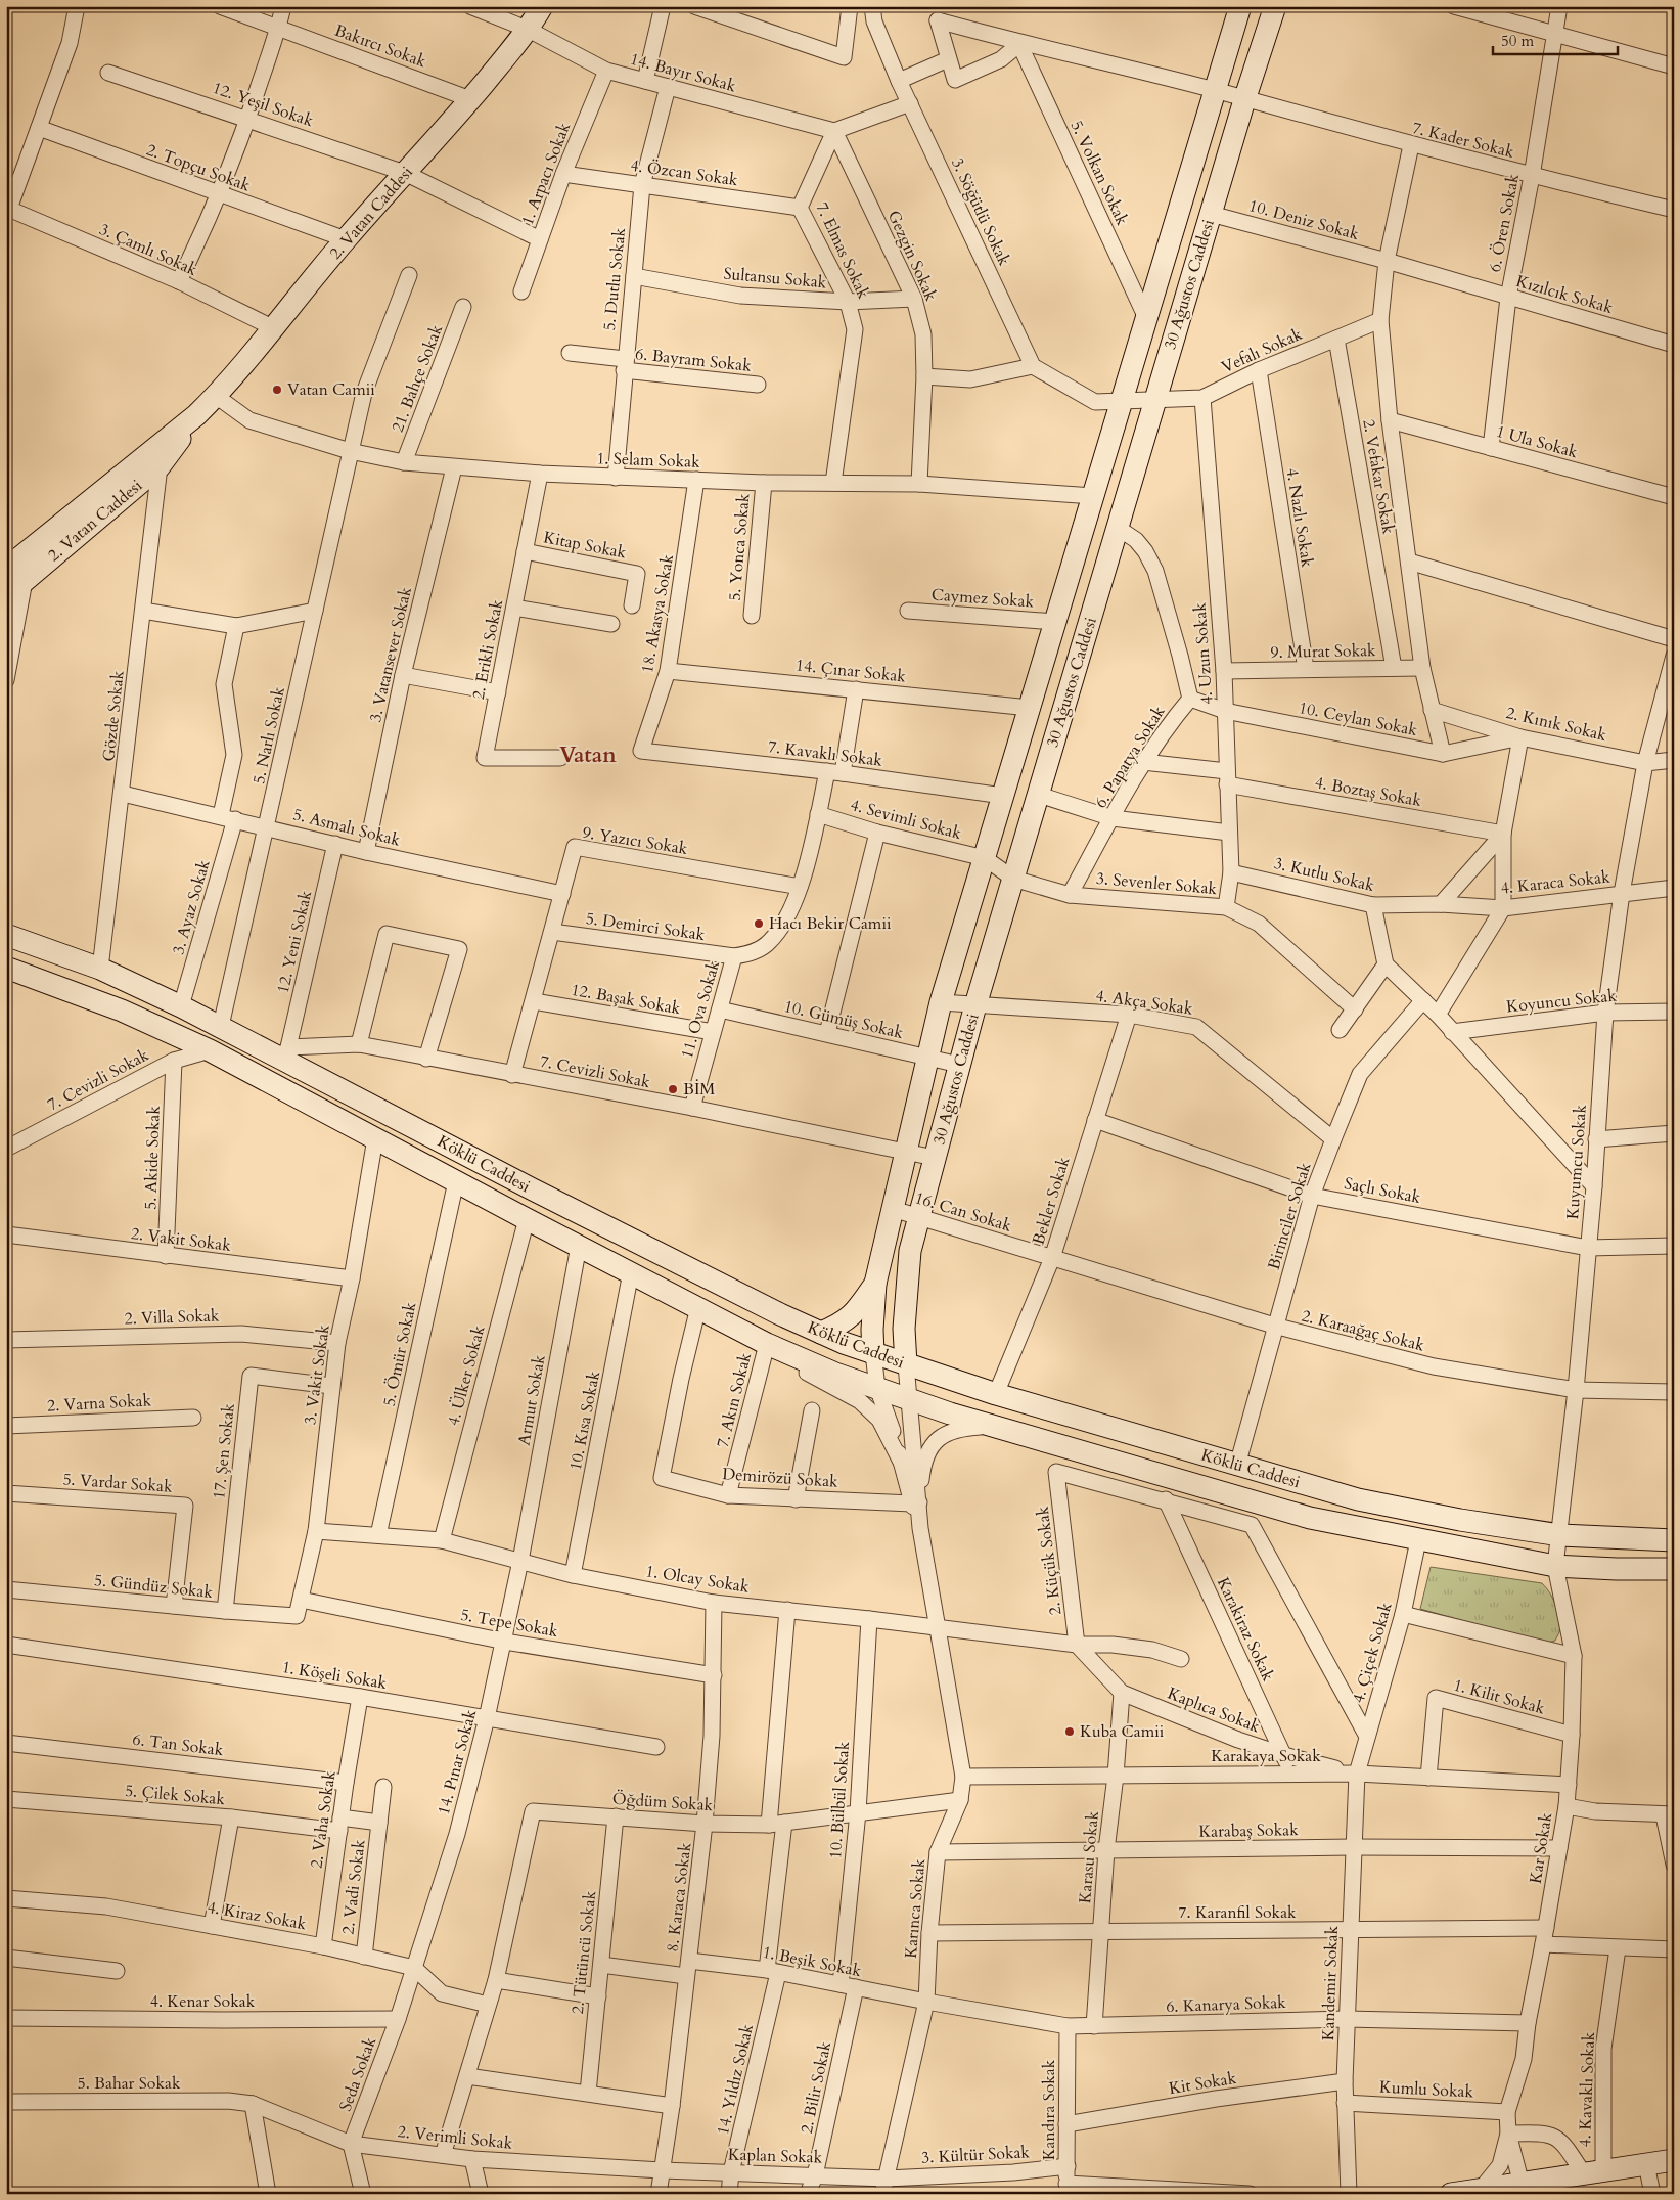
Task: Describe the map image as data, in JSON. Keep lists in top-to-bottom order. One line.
{"streets":{"main road":["2. Vatan Caddesi","30 Ağustos Caddesi","Köklü Caddesi"],"street":["Bakırcı Sokak","14. Bayır Sokak","12. Yeşil Sokak","7. Kader Sokak","2. Topçu Sokak","4. Özcan Sokak","5. Volkan Sokak","1. Arpacı Sokak","3. Söğütlü Sokak","10. Deniz Sokak","6. Ören Sokak","3. Çamlı Sokak","7. Elmas Sokak","Gezgin Sokak","Sultansu Sokak","5. Dutlu Sokak","Kızılcık Sokak","Vefalı Sokak","6. Bayram Sokak","21. Bahçe Sokak","1 Ula Sokak","1. Selam Sokak","2. Vefakar Sokak","4. Nazlı Sokak","Kitap Sokak","5. Yonca Sokak","Caymez Sokak","18. Akasya Sokak","2. Erikli Sokak","9. Murat Sokak","4. Uzun Sokak","3. Vatansever Sokak","14. Çınar Sokak","Gözde Sokak","10. Ceylan Sokak","2. Kınık Sokak","5. Narlı Sokak","7. Kavaklı Sokak","6. Papatya Sokak","4. Boztaş Sokak","4. Sevimli Sokak","5. Asmalı Sokak","9. Yazıcı Sokak","3. Kutlu Sokak","4. Karaca Sokak","3. Sevenler Sokak","3. Ayaz Sokak","5. Demirci Sokak","12. Yeni Sokak","12. Başak Sokak","Koyuncu Sokak","4. Akça Sokak","11. Ova Sokak","10. Gümüş Sokak","7. Cevizli Sokak","5. Akide Sokak","Kuyumcu Sokak","Saçlı Sokak","Bekler Sokak","16. Can Sokak","Birinciler Sokak","2. Vakit Sokak","2. Villa Sokak","2. Karaağaç Sokak","5. Ömür Sokak","3. Vakit Sokak","4. Ülker Sokak","Armut Sokak","7. Akın Sokak","2. Varna Sokak","10. Kısa Sokak","17. Şen Sokak","Demirözü Sokak","5. Vardar Sokak","2. Küçük Sokak","1. Olcay Sokak","5. Gündüz Sokak","5. Tepe Sokak","Karakiraz Sokak","4. Çiçek Sokak","1. Köşeli Sokak","1. Kilit Sokak","Kaplıca Sokak","6. Tan Sokak","Karakaya Sokak","14. Pınar Sokak","5. Çilek Sokak","10. Bülbül Sokak","Öğdüm Sokak","2. Vaha Sokak","Karabaş Sokak","Kar Sokak","Karasu Sokak","2. Vadi Sokak","8. Karaca Sokak","Karınca Sokak","7. Karanfil Sokak","4. Kiraz Sokak","2. Tütüncü Sokak","1. Beşik Sokak","Kandemir Sokak","4. Kenar Sokak","6. Kanarya Sokak","Seda Sokak","14. Yıldız Sokak","5. Bahar Sokak","Kit Sokak","2. Bilir Sokak","Kumlu Sokak","4. Kavaklı Sokak","Kandıra Sokak","2. Verimli Sokak","3. Kültür Sokak","Kaplan Sokak"]},"crossings":[["Bakırcı Sokak","2. Vatan Caddesi"],["14. Bayır Sokak","1. Arpacı Sokak"],["14. Bayır Sokak","2. Vatan Caddesi"],["14. Bayır Sokak","7. Elmas Sokak"],["14. Bayır Sokak","Gezgin Sokak"],["14. Bayır Sokak","5. Dutlu Sokak"],["12. Yeşil Sokak","1. Arpacı Sokak"],["12. Yeşil Sokak","2. Vatan Caddesi"],["7. Kader Sokak","6. Ören Sokak"],["7. Kader Sokak","30 Ağustos Caddesi"],["2. Topçu Sokak","2. Vatan Caddesi"],["4. Özcan Sokak","1. Arpacı Sokak"],["4. Özcan Sokak","7. Elmas Sokak"],["4. Özcan Sokak","5. Dutlu Sokak"],["5. Volkan Sokak","30 Ağustos Caddesi"],["2. Vatan Caddesi","3. Çamlı Sokak"],["2. Vatan Caddesi","1. Selam Sokak"],["2. Vatan Caddesi","Gözde Sokak"],["10. Deniz Sokak","30 Ağustos Caddesi"],["10. Deniz Sokak","Kızılcık Sokak"],["6. Ören Sokak","Kızılcık Sokak"],["6. Ören Sokak","1 Ula Sokak"],["7. Elmas Sokak","Gezgin Sokak"],["7. Elmas Sokak","Sultansu Sokak"],["7. Elmas Sokak","1. Selam Sokak"],["Gezgin Sokak","Sultansu Sokak"],["Gezgin Sokak","1. Selam Sokak"],["Sultansu Sokak","5. Dutlu Sokak"],["5. Dutlu Sokak","6. Bayram Sokak"],["5. Dutlu Sokak","1. Selam Sokak"],["30 Ağustos Caddesi","1. Selam Sokak"],["30 Ağustos Caddesi","Caymez Sokak"],["30 Ağustos Caddesi","14. Çınar Sokak"],["30 Ağustos Caddesi","7. Kavaklı Sokak"],["30 Ağustos Caddesi","4. Sevimli Sokak"],["30 Ağustos Caddesi","3. Sevenler Sokak"],["30 Ağustos Caddesi","4. Akça Sokak"],["30 Ağustos Caddesi","10. Gümüş Sokak"],["30 Ağustos Caddesi","7. Cevizli Sokak"],["30 Ağustos Caddesi","Köklü Caddesi"],["30 Ağustos Caddesi","16. Can Sokak"],["Vefalı Sokak","2. Vefakar Sokak"],["Vefalı Sokak","4. Nazlı Sokak"],["Vefalı Sokak","4. Uzun Sokak"],["21. Bahçe Sokak","1. Selam Sokak"],["1. Selam Sokak","5. Yonca Sokak"],["1. Selam Sokak","18. Akasya Sokak"],["1. Selam Sokak","2. Erikli Sokak"],["1. Selam Sokak","3. Vatansever Sokak"],["1. Selam Sokak","5. Narlı Sokak"],["2. Vefakar Sokak","9. Murat Sokak"],["4. Nazlı Sokak","9. Murat Sokak"],["Kitap Sokak","2. Erikli Sokak"],["18. Akasya Sokak","14. Çınar Sokak"],["18. Akasya Sokak","7. Kavaklı Sokak"],["9. Murat Sokak","4. Uzun Sokak"],["4. Uzun Sokak","10. Ceylan Sokak"],["4. Uzun Sokak","4. Boztaş Sokak"],["4. Uzun Sokak","3. Kutlu Sokak"],["4. Uzun Sokak","3. Sevenler Sokak"],["3. Vatansever Sokak","5. Asmalı Sokak"],["Gözde Sokak","5. Asmalı Sokak"],["Gözde Sokak","Köklü Caddesi"],["10. Ceylan Sokak","2. Kınık Sokak"],["10. Ceylan Sokak","6. Papatya Sokak"],["2. Kınık Sokak","Kuyumcu Sokak"],["5. Narlı Sokak","5. Asmalı Sokak"],["5. Narlı Sokak","Köklü Caddesi"],["7. Kavaklı Sokak","11. Ova Sokak"],["6. Papatya Sokak","4. Boztaş Sokak"],["6. Papatya Sokak","3. Sevenler Sokak"],["4. Sevimli Sokak","3. Sevenler Sokak"],["4. Sevimli Sokak","11. Ova Sokak"],["5. Asmalı Sokak","9. Yazıcı Sokak"],["5. Asmalı Sokak","3. Ayaz Sokak"],["5. Asmalı Sokak","12. Yeni Sokak"],["9. Yazıcı Sokak","5. Demirci Sokak"],["9. Yazıcı Sokak","12. Başak Sokak"],["9. Yazıcı Sokak","11. Ova Sokak"],["9. Yazıcı Sokak","7. Cevizli Sokak"],["3. Kutlu Sokak","4. Karaca Sokak"],["4. Karaca Sokak","Kuyumcu Sokak"],["3. Ayaz Sokak","Köklü Caddesi"],["5. Demirci Sokak","11. Ova Sokak"],["12. Yeni Sokak","7. Cevizli Sokak"],["12. Yeni Sokak","Köklü Caddesi"],["12. Başak Sokak","11. Ova Sokak"],["Koyuncu Sokak","Kuyumcu Sokak"],["4. Akça Sokak","Bekler Sokak"],["4. Akça Sokak","Birinciler Sokak"],["11. Ova Sokak","10. Gümüş Sokak"],["11. Ova Sokak","7. Cevizli Sokak"],["7. Cevizli Sokak","5. Akide Sokak"],["7. Cevizli Sokak","Köklü Caddesi"],["5. Akide Sokak","2. Vakit Sokak"],["Kuyumcu Sokak","Köklü Caddesi"],["Kuyumcu Sokak","Saçlı Sokak"],["Kuyumcu Sokak","2. Karaağaç Sokak"],["Kuyumcu Sokak","Kar Sokak"],["Köklü Caddesi","Bekler Sokak"],["Köklü Caddesi","Birinciler Sokak"],["Köklü Caddesi","5. Ömür Sokak"],["Köklü Caddesi","3. Vakit Sokak"],["Köklü Caddesi","4. Ülker Sokak"],["Köklü Caddesi","Armut Sokak"],["Köklü Caddesi","7. Akın Sokak"],["Köklü Caddesi","10. Kısa Sokak"],["Köklü Caddesi","Demirözü Sokak"],["Köklü Caddesi","4. Çiçek Sokak"],["Köklü Caddesi","Kar Sokak"],["Saçlı Sokak","Bekler Sokak"],["Saçlı Sokak","Birinciler Sokak"],["Bekler Sokak","16. Can Sokak"],["Bekler Sokak","2. Karaağaç Sokak"],["16. Can Sokak","2. Karaağaç Sokak"],["Birinciler Sokak","2. Karaağaç Sokak"],["2. Vakit Sokak","3. Vakit Sokak"],["2. Villa Sokak","3. Vakit Sokak"],["5. Ömür Sokak","1. Olcay Sokak"],["3. Vakit Sokak","17. Şen Sokak"],["3. Vakit Sokak","1. Olcay Sokak"],["3. Vakit Sokak","5. Gündüz Sokak"],["3. Vakit Sokak","5. Tepe Sokak"],["4. Ülker Sokak","1. Olcay Sokak"],["Armut Sokak","1. Olcay Sokak"],["Armut Sokak","14. Pınar Sokak"],["7. Akın Sokak","Demirözü Sokak"],["10. Kısa Sokak","1. Olcay Sokak"],["17. Şen Sokak","5. Gündüz Sokak"],["Demirözü Sokak","Karınca Sokak"],["5. Vardar Sokak","5. Gündüz Sokak"],["2. Küçük Sokak","1. Olcay Sokak"],["2. Küçük Sokak","Karakiraz Sokak"],["2. Küçük Sokak","Kaplıca Sokak"],["1. Olcay Sokak","Kaplıca Sokak"],["1. Olcay Sokak","14. Pınar Sokak"],["1. Olcay Sokak","10. Bülbül Sokak"],["1. Olcay Sokak","8. Karaca Sokak"],["1. Olcay Sokak","Karınca Sokak"],["1. Olcay Sokak","14. Yıldız Sokak"],["5. Tepe Sokak","14. Pınar Sokak"],["5. Tepe Sokak","8. Karaca Sokak"],["Karakiraz Sokak","Kaplıca Sokak"],["Karakiraz Sokak","Karakaya Sokak"],["4. Çiçek Sokak","Kaplıca Sokak"],["4. Çiçek Sokak","Karakaya Sokak"],["4. Çiçek Sokak","Kandemir Sokak"],["1. Köşeli Sokak","14. Pınar Sokak"],["1. Köşeli Sokak","2. Vaha Sokak"],["1. Kilit Sokak","Karakaya Sokak"],["1. Kilit Sokak","Kar Sokak"],["Kaplıca Sokak","Karakaya Sokak"],["Kaplıca Sokak","Karasu Sokak"],["Kaplıca Sokak","Kandemir Sokak"],["6. Tan Sokak","2. Vaha Sokak"],["Karakaya Sokak","Kar Sokak"],["Karakaya Sokak","Karasu Sokak"],["Karakaya Sokak","Karınca Sokak"],["Karakaya Sokak","Kandemir Sokak"],["14. Pınar Sokak","4. Kiraz Sokak"],["14. Pınar Sokak","Seda Sokak"],["5. Çilek Sokak","2. Vaha Sokak"],["5. Çilek Sokak","2. Vadi Sokak"],["10. Bülbül Sokak","Öğdüm Sokak"],["10. Bülbül Sokak","1. Beşik Sokak"],["Öğdüm Sokak","8. Karaca Sokak"],["Öğdüm Sokak","Karınca Sokak"],["Öğdüm Sokak","2. Tütüncü Sokak"],["Öğdüm Sokak","14. Yıldız Sokak"],["Öğdüm Sokak","2. Verimli Sokak"],["2. Vaha Sokak","2. Vadi Sokak"],["2. Vaha Sokak","4. Kiraz Sokak"],["Karabaş Sokak","Kar Sokak"],["Karabaş Sokak","Karasu Sokak"],["Karabaş Sokak","Karınca Sokak"],["Karabaş Sokak","Kandemir Sokak"],["Kar Sokak","7. Karanfil Sokak"],["Kar Sokak","6. Kanarya Sokak"],["Kar Sokak","Kumlu Sokak"],["Karasu Sokak","7. Karanfil Sokak"],["Karasu Sokak","6. Kanarya Sokak"],["2. Vadi Sokak","4. Kiraz Sokak"],["8. Karaca Sokak","1. Beşik Sokak"],["8. Karaca Sokak","2. Verimli Sokak"],["8. Karaca Sokak","Kaplan Sokak"],["Karınca Sokak","7. Karanfil Sokak"],["Karınca Sokak","1. Beşik Sokak"],["Karınca Sokak","6. Kanarya Sokak"],["Karınca Sokak","3. Kültür Sokak"],["Karınca Sokak","Kaplan Sokak"],["7. Karanfil Sokak","Kandemir Sokak"],["4. Kiraz Sokak","Seda Sokak"],["1. Beşik Sokak","6. Kanarya Sokak"],["1. Beşik Sokak","14. Yıldız Sokak"],["1. Beşik Sokak","2. Bilir Sokak"],["Kandemir Sokak","6. Kanarya Sokak"],["Kandemir Sokak","Kit Sokak"],["Kandemir Sokak","Kumlu Sokak"],["4. Kenar Sokak","Seda Sokak"],["6. Kanarya Sokak","Kandıra Sokak"],["Seda Sokak","2. Verimli Sokak"],["14. Yıldız Sokak","Kaplan Sokak"],["5. Bahar Sokak","2. Verimli Sokak"],["Kit Sokak","Kandıra Sokak"],["2. Bilir Sokak","Kaplan Sokak"],["Kandıra Sokak","3. Kültür Sokak"],["2. Verimli Sokak","Kaplan Sokak"],["3. Kültür Sokak","Kaplan Sokak"]],"districts":["Vatan"],"places":["Vatan Camii","Hacı Bekir Camii","BİM","Kuba Camii"],"scale_bar":"50 m"}
